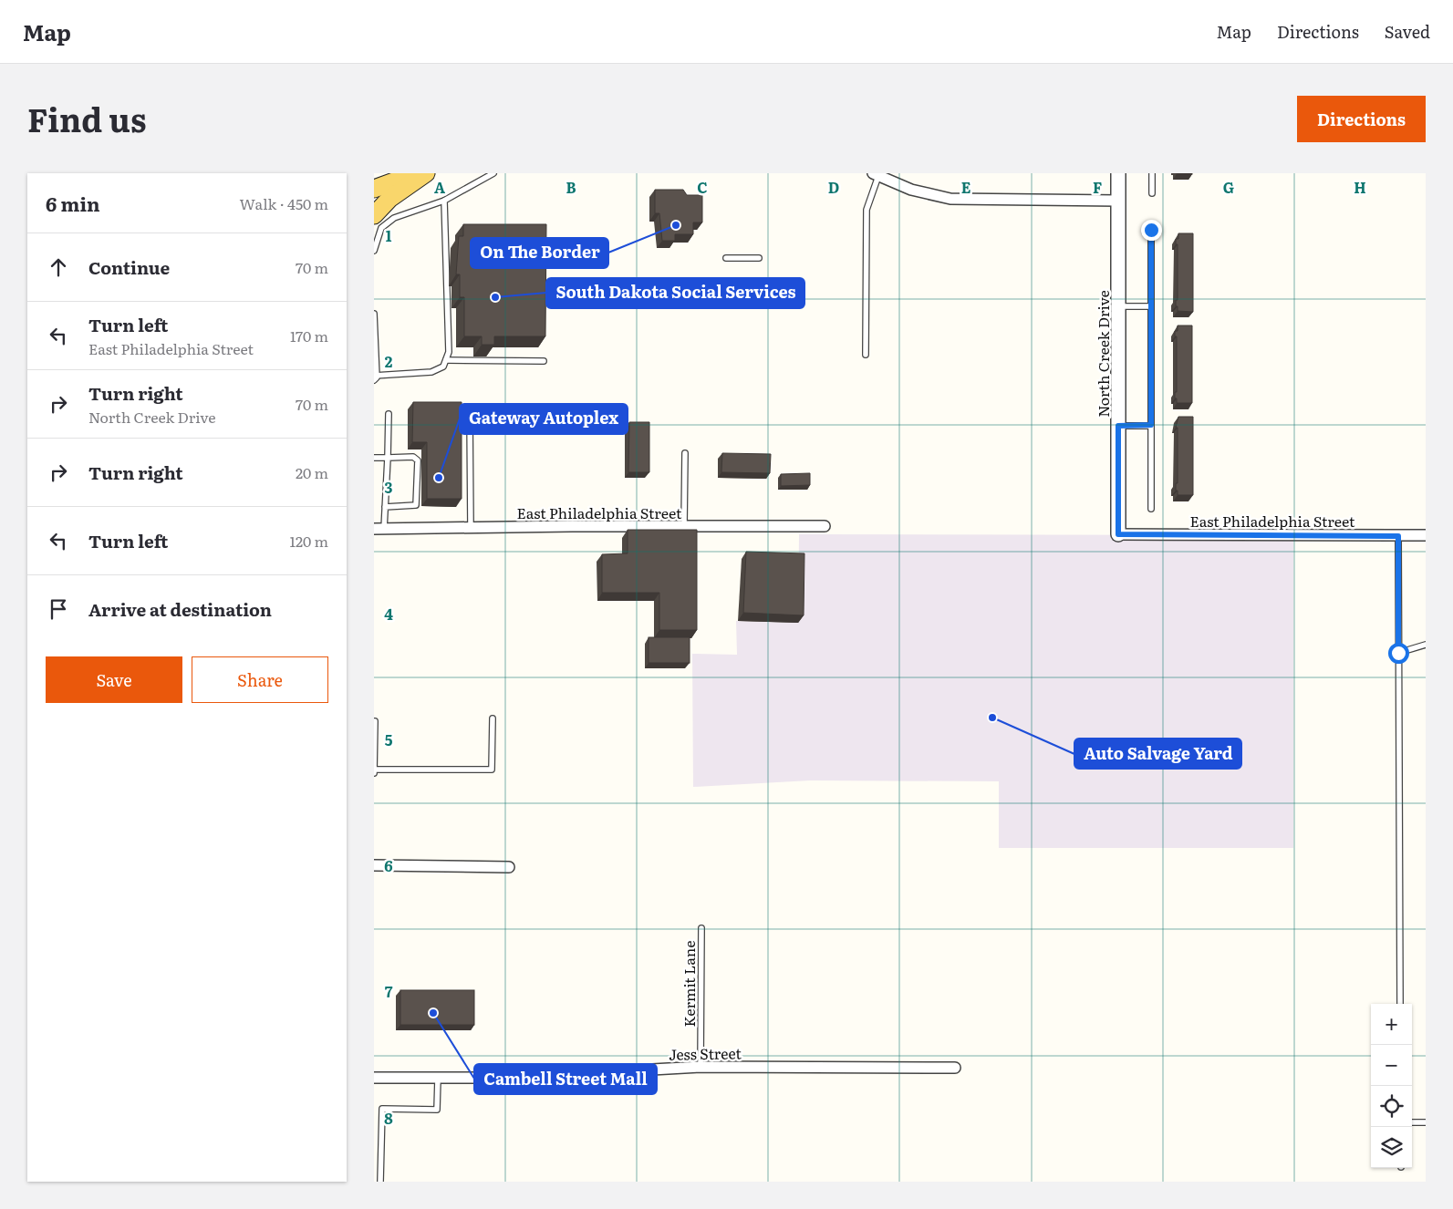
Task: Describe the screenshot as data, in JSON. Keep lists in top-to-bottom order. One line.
{"streets":{"street":["North Creek Drive","East Philadelphia Street","Jess Street"],"lane":["Kermit Lane"]},"crossings":[["North Creek Drive","East Philadelphia Street"],["Kermit Lane","Jess Street"]],"places":["On The Border","South Dakota Social Services","Gateway Autoplex","Auto Salvage Yard","Cambell Street Mall"],"page":{"header":"Map","nav":["Map","Directions","Saved"],"title":"Find us","buttons":["Directions",["Save","Share"]],"heading":["6 min","Walk · 450 m"],"list":[["Continue","70 m"],["Turn left","East Philadelphia Street","170 m"],["Turn right","North Creek Drive","70 m"],["Turn right","20 m"],["Turn left","120 m"],"Arrive at destination"],"map_buttons":["+","−"]},"grid":{"columns":["A","B","C","D","E","F","G","H"],"rows":["1","2","3","4","5","6","7","8"]}}
